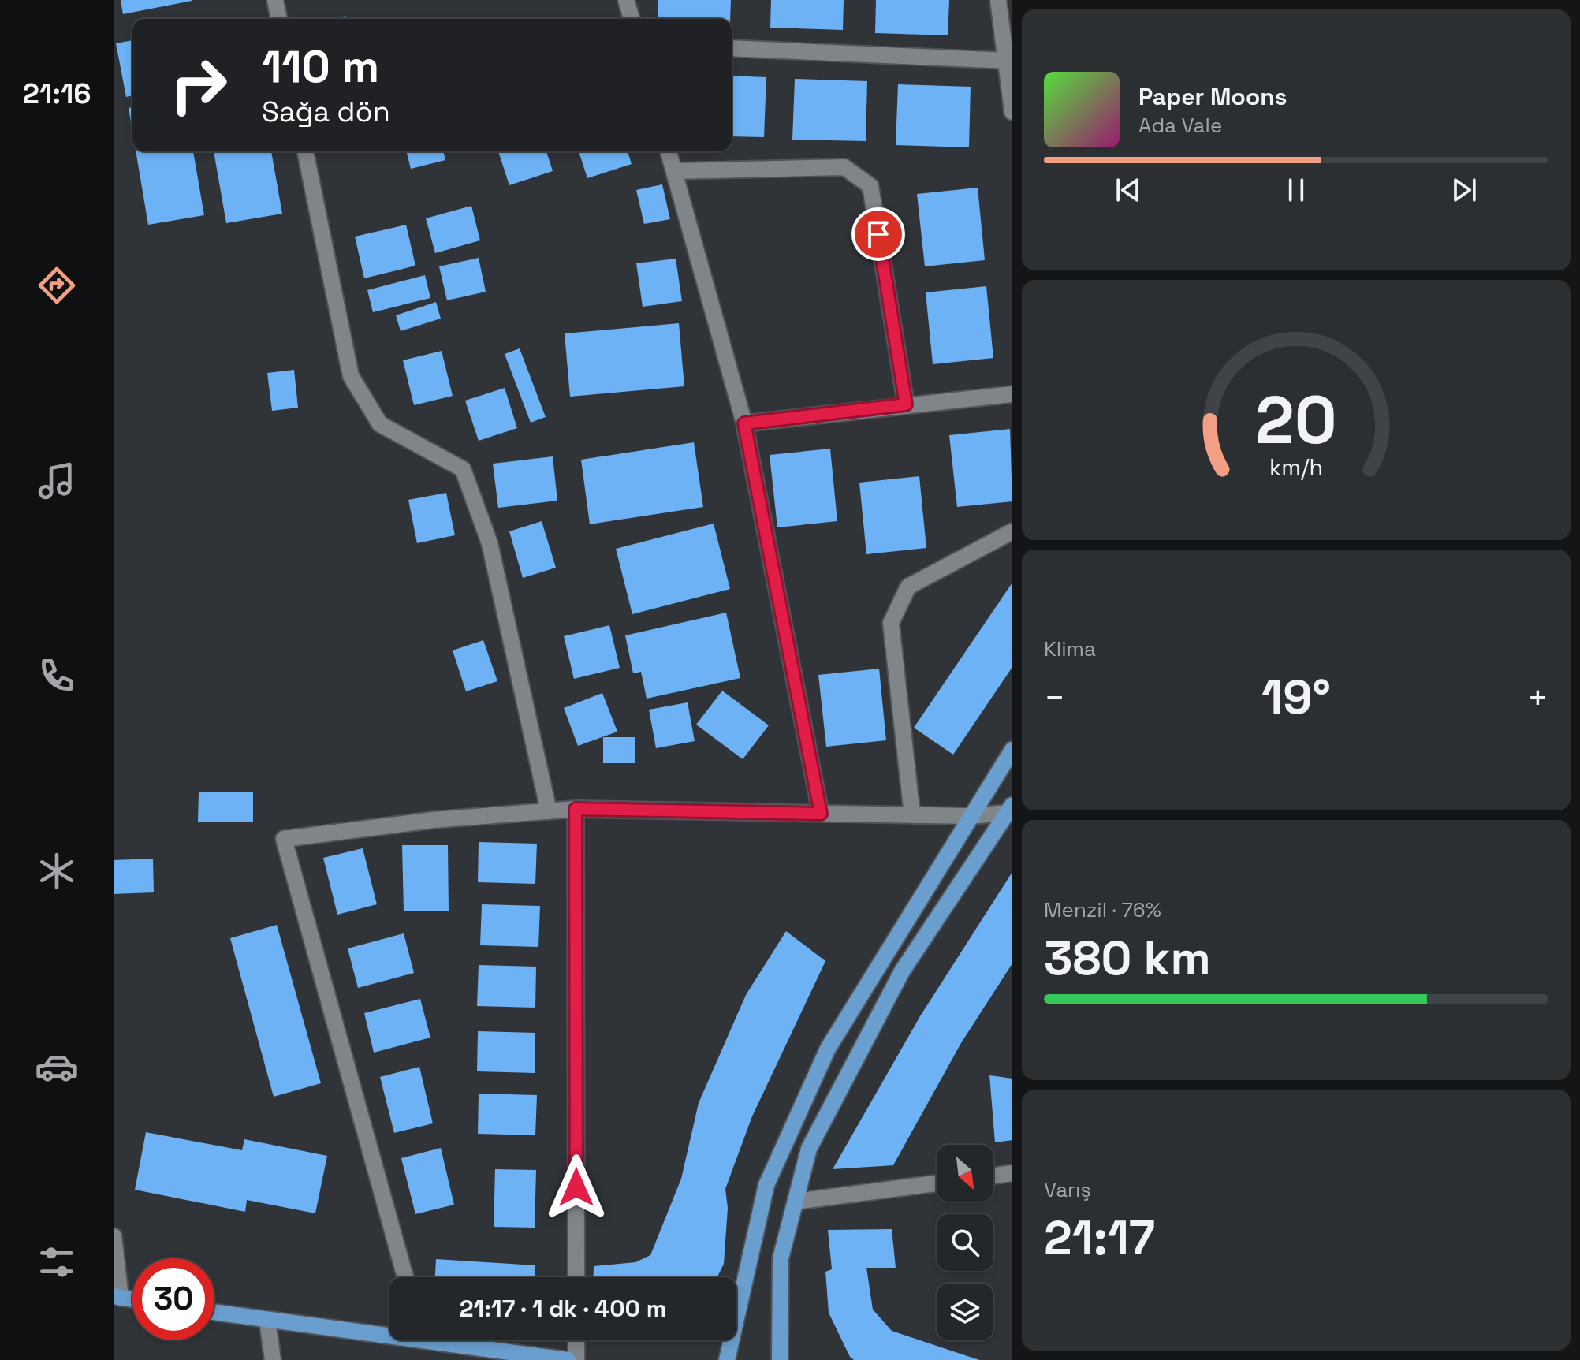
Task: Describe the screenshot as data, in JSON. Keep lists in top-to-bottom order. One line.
{"north":"bottom right","page":{"tabs":"21:16","turn":["110 m","Sağa dön"],"song":["Paper Moons","Ada Vale"],"tile":["Klima",["Menzil · 76%","380 km"],["Varış","21:17"]],"heat":["−","19°","+"],"limit":"30","trip":"21:17 · 1 dk · 400 m","gauge":["20","km/h"]}}
